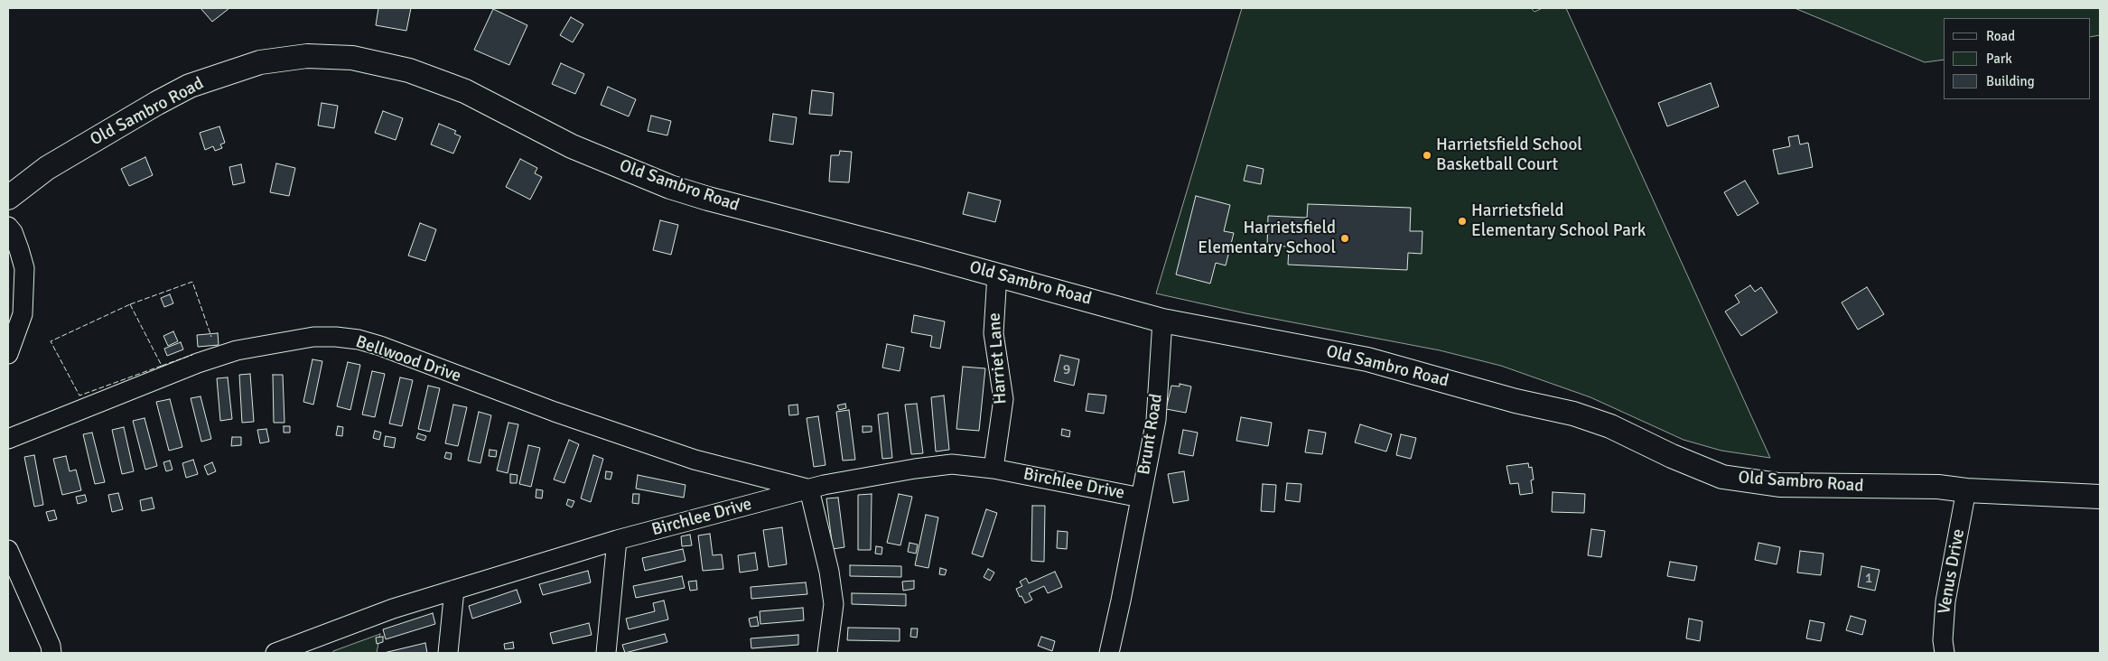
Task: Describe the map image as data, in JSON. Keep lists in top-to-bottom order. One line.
{"streets":{"main road":["Old Sambro Road"],"street":["Harriet Lane","Bellwood Drive","Brunt Road","Birchlee Drive","Venus Drive"]},"crossings":[["Old Sambro Road","Harriet Lane"],["Old Sambro Road","Brunt Road"],["Old Sambro Road","Venus Drive"],["Harriet Lane","Birchlee Drive"],["Bellwood Drive","Birchlee Drive"],["Brunt Road","Birchlee Drive"]],"places":["Harrietsfield School Basketball Court","Harrietsfield Elementary School Park","Harrietsfield Elementary School"],"house_numbers":["9","1"],"legend":["Road","Park","Building"]}
